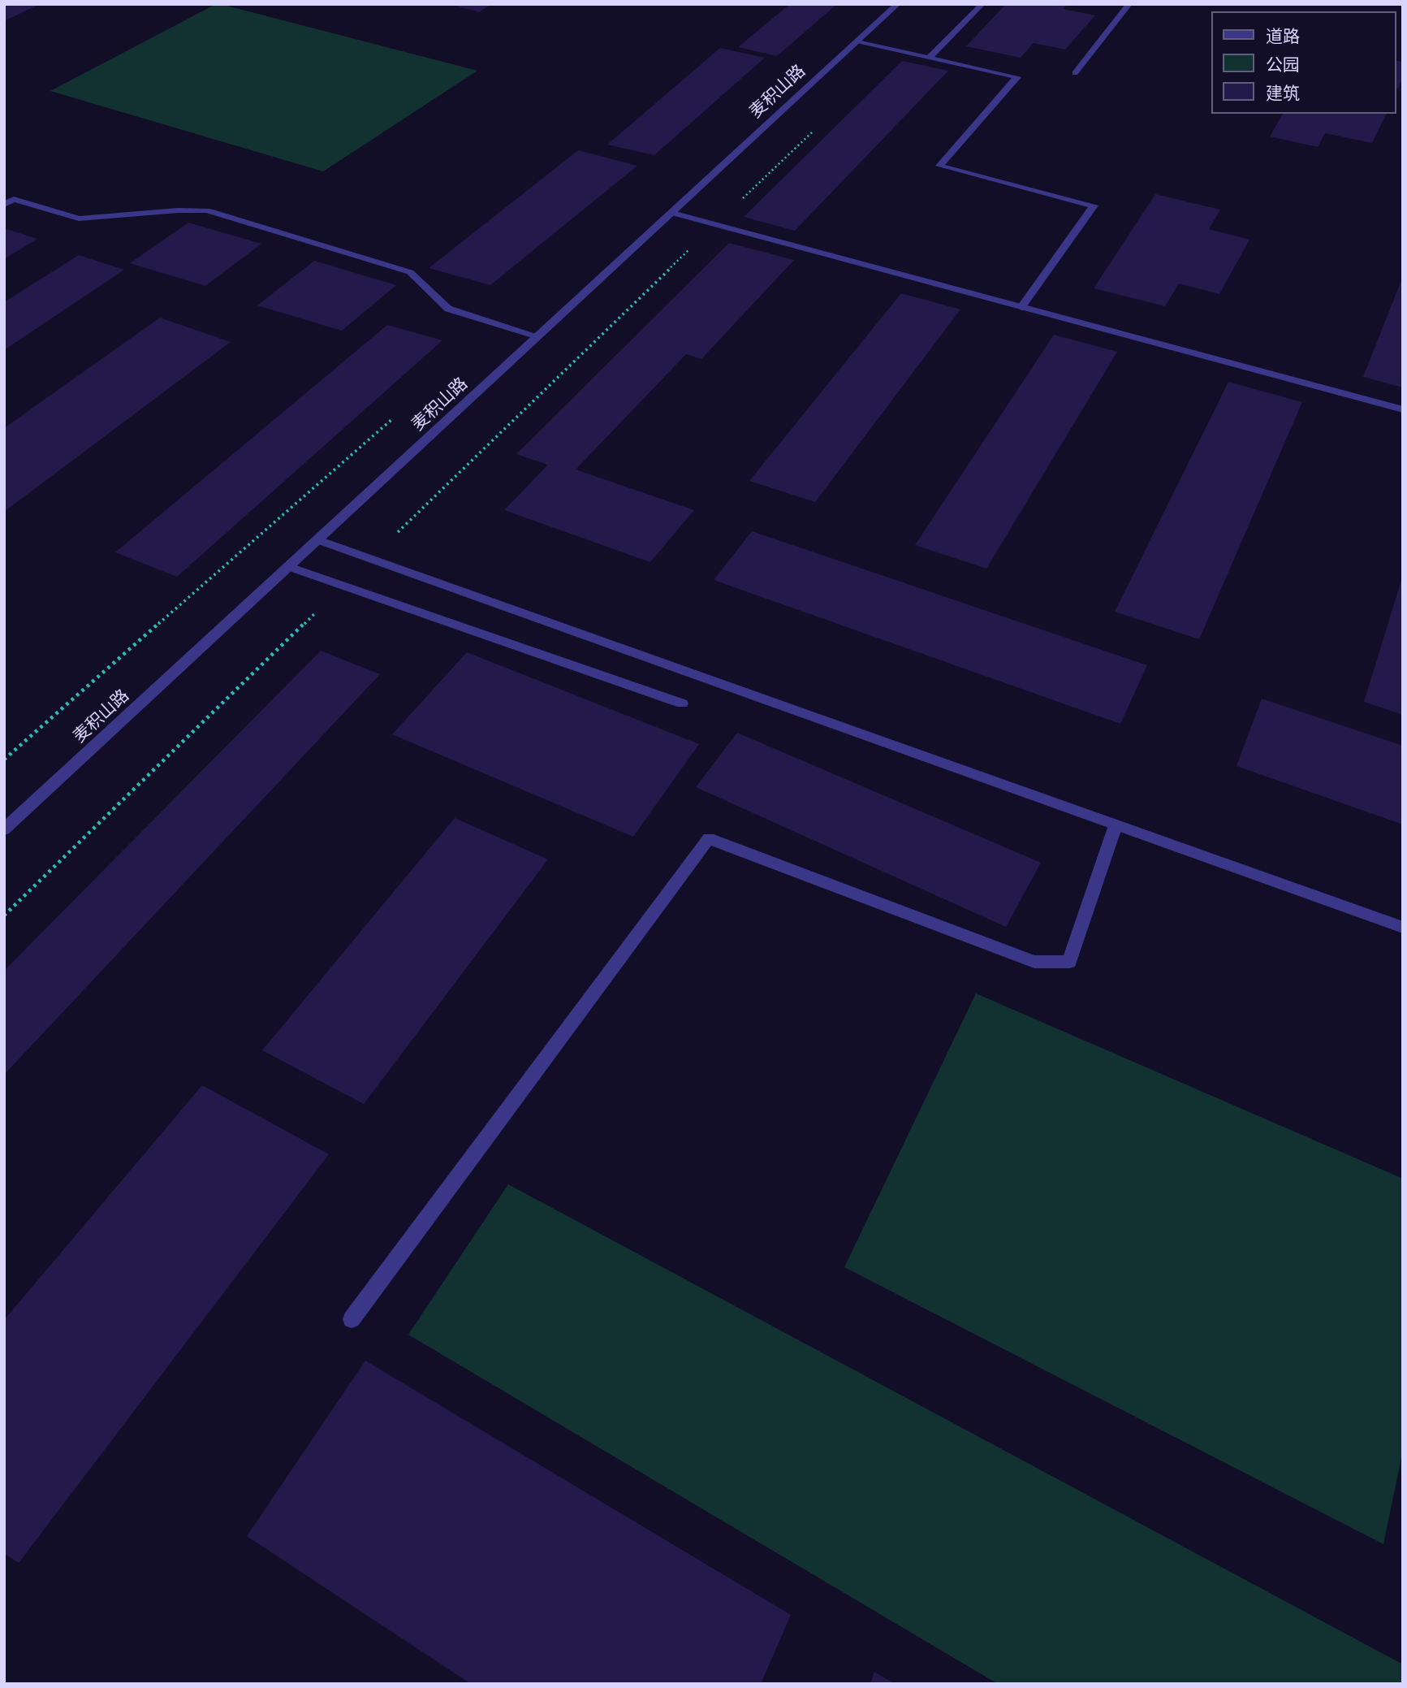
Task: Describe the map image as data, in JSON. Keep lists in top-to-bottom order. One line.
{"streets":{"street":["麦积山路"]},"legend":["道路","公园","建筑"]}
